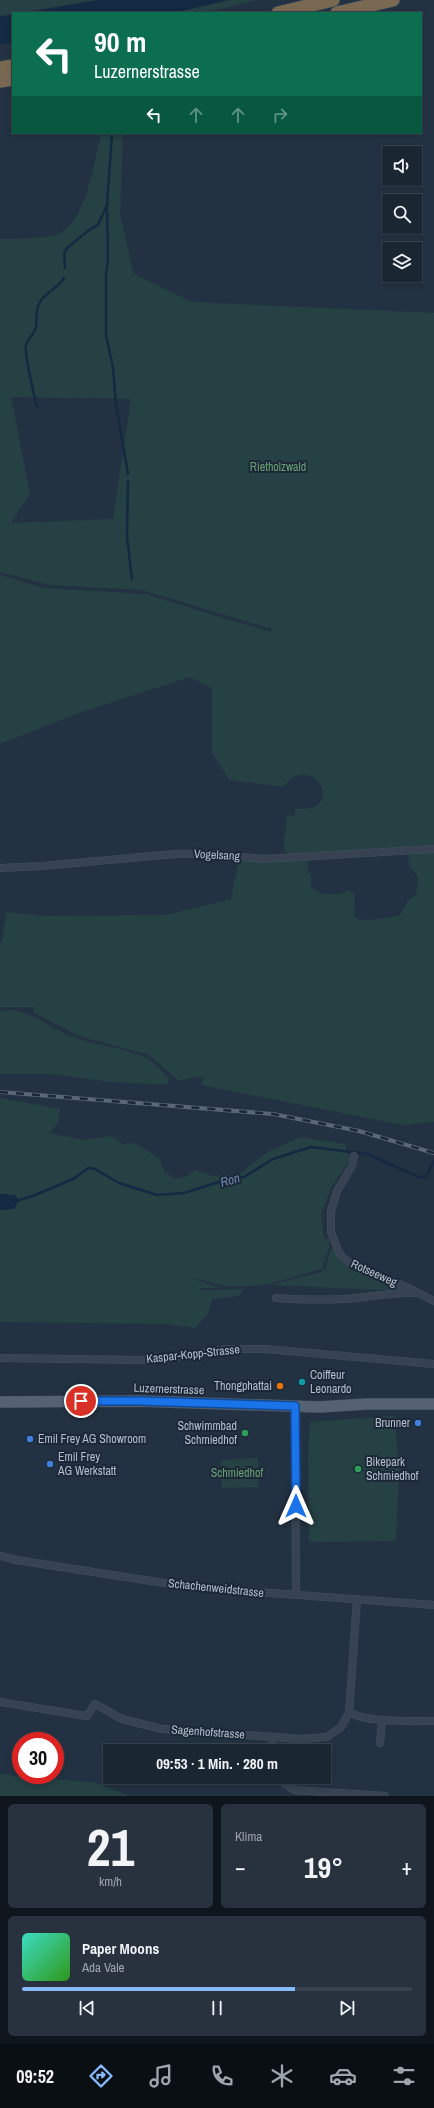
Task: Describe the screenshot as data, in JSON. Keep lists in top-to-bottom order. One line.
{"streets":{"main road":["Luzernerstrasse"],"street":["Vogelsang","Rotseeweg","Kaspar-Kopp-Strasse","Schachenweidstrasse","Sagenhofstrasse"]},"crossings":[["Schachenweidstrasse","Sagenhofstrasse"]],"water":["Ron"],"parks":["Rietholzwald","Schmiedhof"],"places":["Coiffeur Leonardo","Thongphattai","Brunner","Schwimmbad Schmiedhof","Emil Frey AG Showroom","Emil Frey AG Werkstatt","Bikepark Schmiedhof"],"page":{"turn":["90 m","Luzernerstrasse"],"limit":"30","trip":"09:53 · 1 Min. · 280 m","tile":[["21","km/h"],"Klima"],"heat":["−","19°","+"],"song":["Paper Moons","Ada Vale"],"tabs":"09:52"}}
